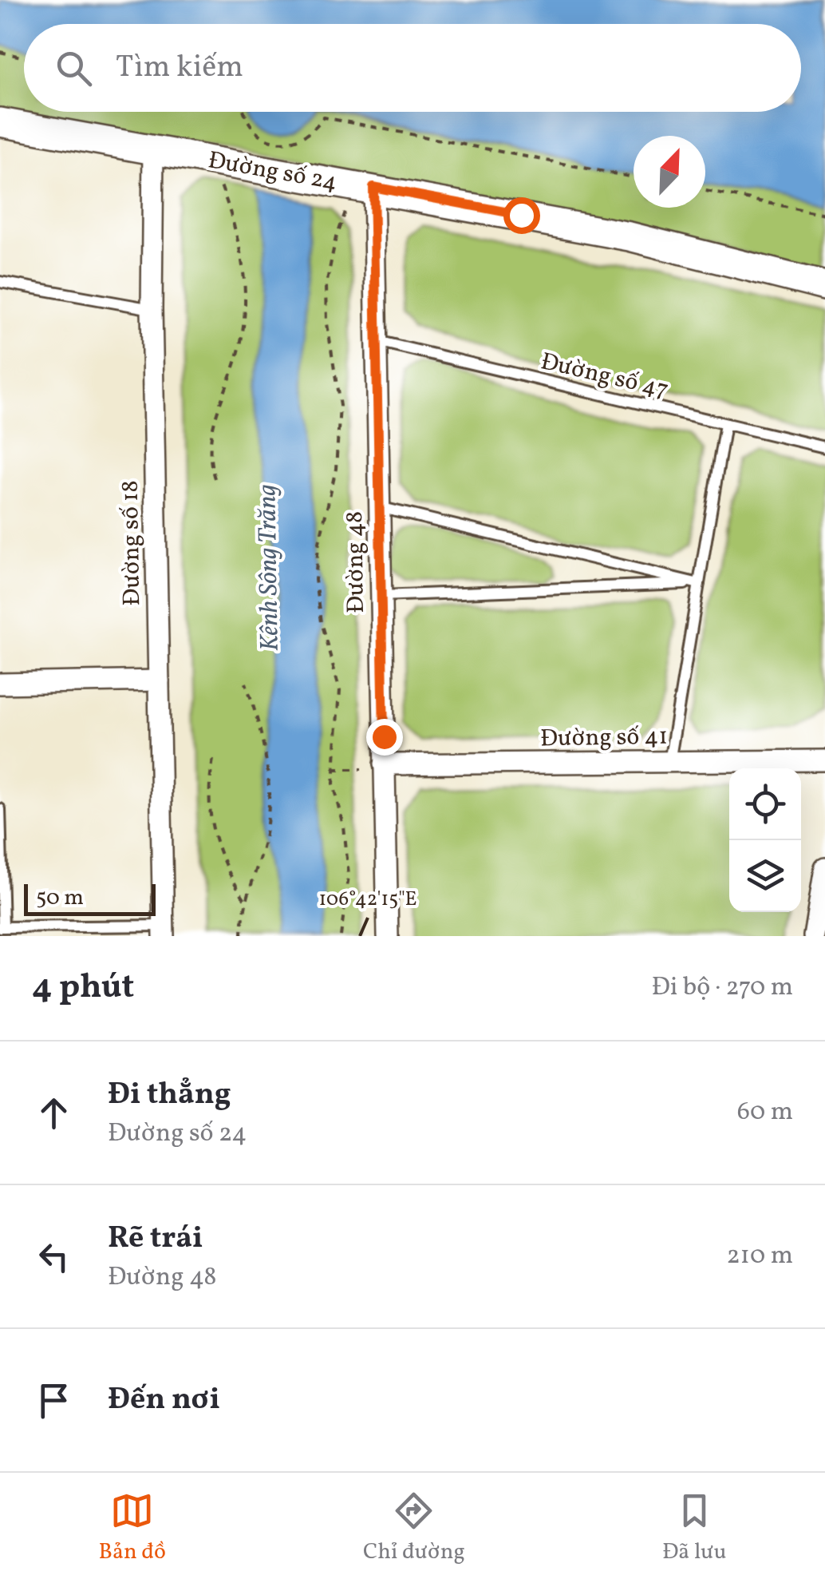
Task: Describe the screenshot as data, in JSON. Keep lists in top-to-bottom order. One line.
{"streets":{"street":["Đường số 24","Đường số 18","Đường 48","Đường số 41"],"lane":["Đường số 47"]},"crossings":[["Đường số 24","Đường số 18"],["Đường số 24","Đường 48"],["Đường số 47","Đường 48"],["Đường 48","Đường số 41"]],"water":["Kênh Sông Trăng"],"scale_bar":"50 m","north":"top right","page":{"search":"Tìm kiếm","scale":"50 m","heading":["4 phút","Đi bộ · 270 m"],"list":[["Đi thẳng","Đường số 24","60 m"],["Rẽ trái","Đường 48","210 m"],"Đến nơi"],"nav":["Bản đồ","Chỉ đường","Đã lưu"]},"coordinates":["106°42'15\"E"]}
